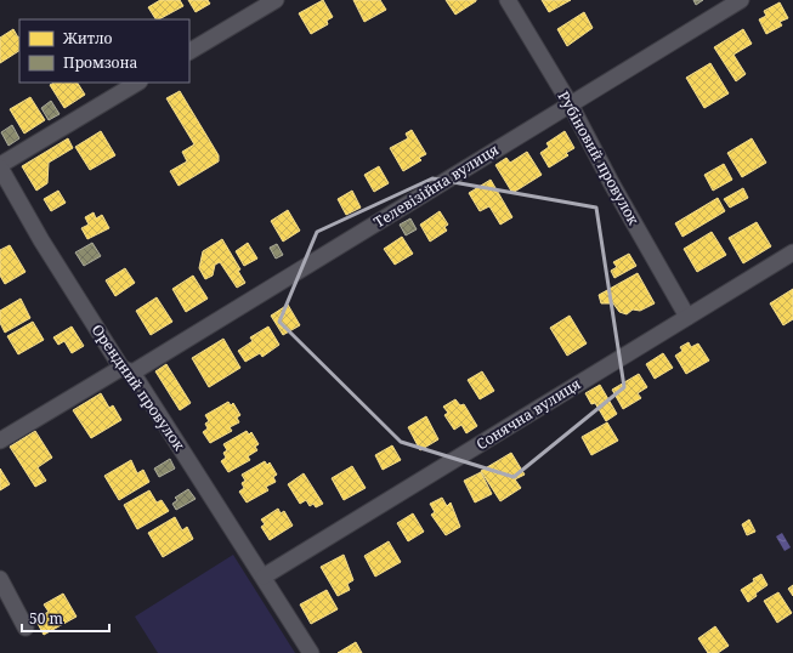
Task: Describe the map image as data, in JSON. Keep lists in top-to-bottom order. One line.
{"streets":{"street":["Рубіновий провулок","Телевізійна вулиця","Орендний провулок","Сонячна вулиця"]},"crossings":[["Рубіновий провулок","Телевізійна вулиця"],["Рубіновий провулок","Сонячна вулиця"],["Телевізійна вулиця","Орендний провулок"],["Орендний провулок","Сонячна вулиця"]],"legend":["Житло","Промзона"],"scale_bar":"50 m"}
